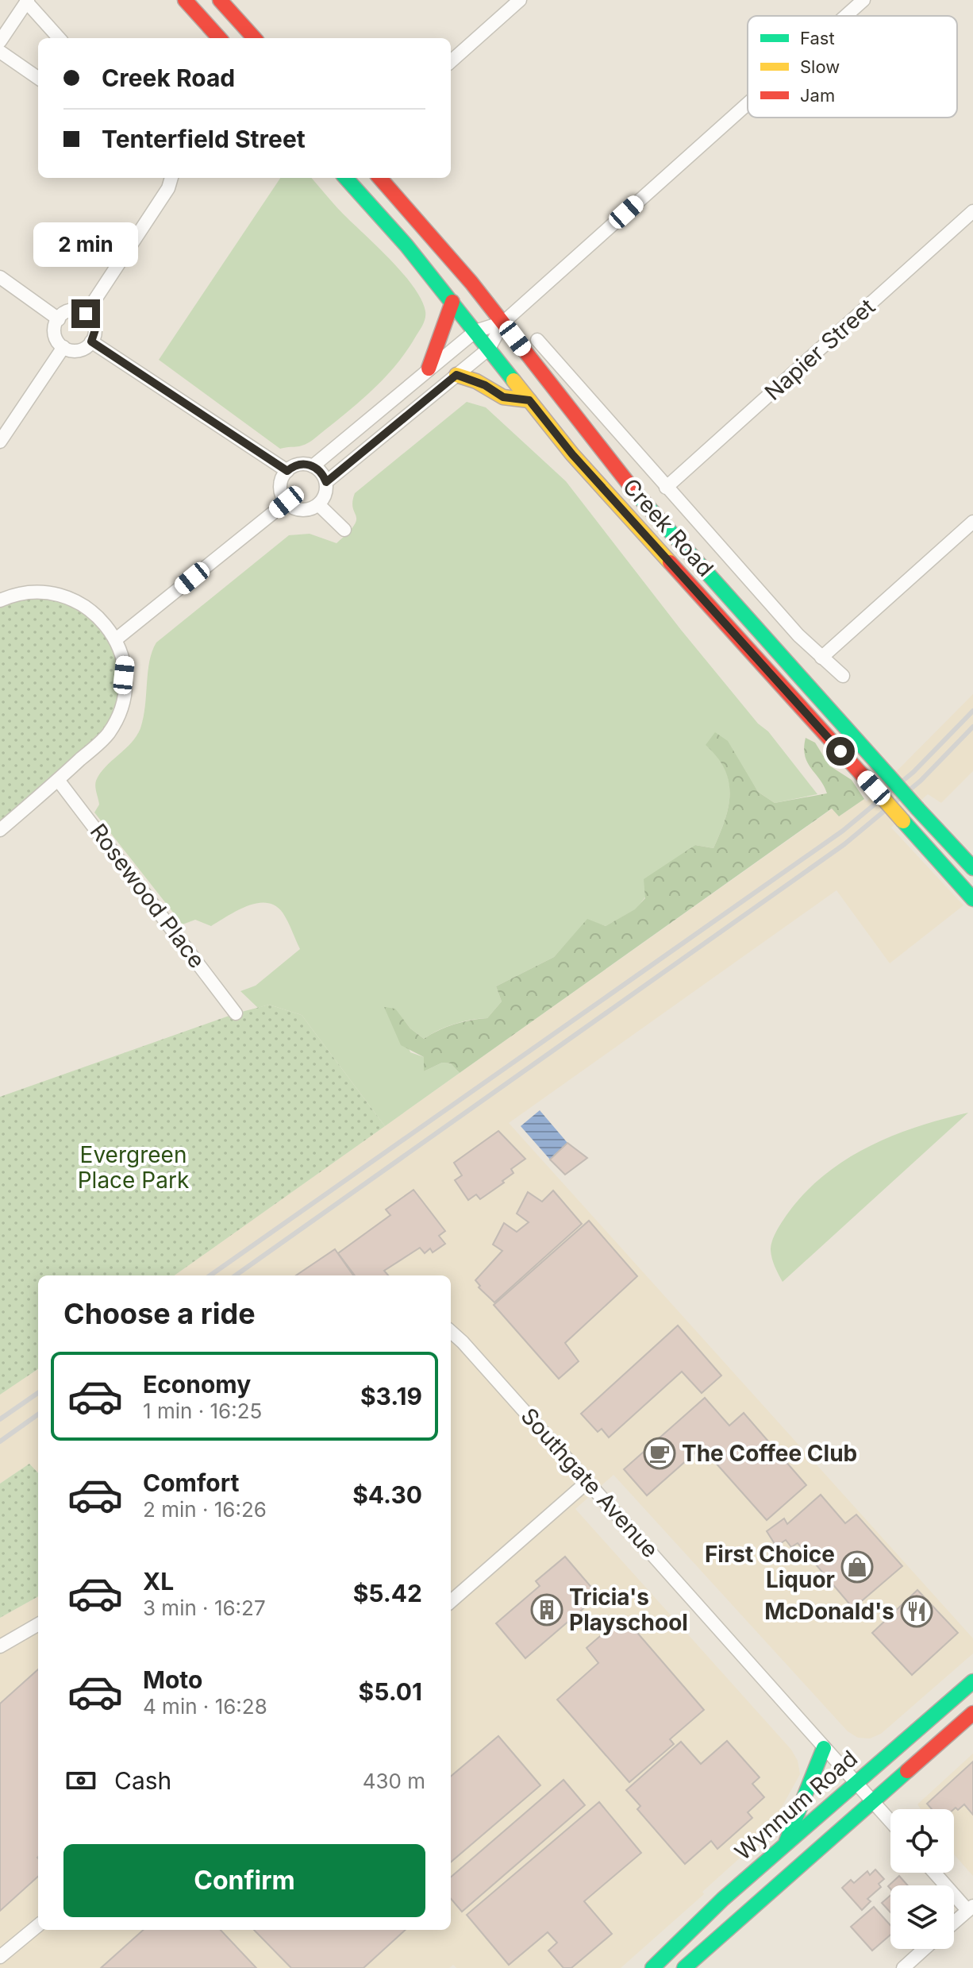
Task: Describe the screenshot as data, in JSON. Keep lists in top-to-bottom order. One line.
{"streets":{"main road":["Creek Road","Wynnum Road"],"street":["Napier Street","Rosewood Place","Southgate Avenue"]},"crossings":[["Napier Street","Creek Road"],["Southgate Avenue","Wynnum Road"]],"parks":["Evergreen Place Park"],"places":{"cafe":["The Coffee Club"],"shop":["First Choice Liquor"],"building":["Tricia's Playschool"],"restaurant":["McDonald's"]},"legend":["Fast","Slow","Jam"],"page":{"banner":["Creek Road","Tenterfield Street"],"bubble":"2 min","heading":"Choose a ride","list":[{"name":"Economy","note":"1 min · 16:25","value":"$3.19"},{"name":"Comfort","note":"2 min · 16:26","value":"$4.30"},{"name":"XL","note":"3 min · 16:27","value":"$5.42"},{"name":"Moto","note":"4 min · 16:28","value":"$5.01"}],"pay":["Cash","430 m"],"buttons":"Confirm"}}
